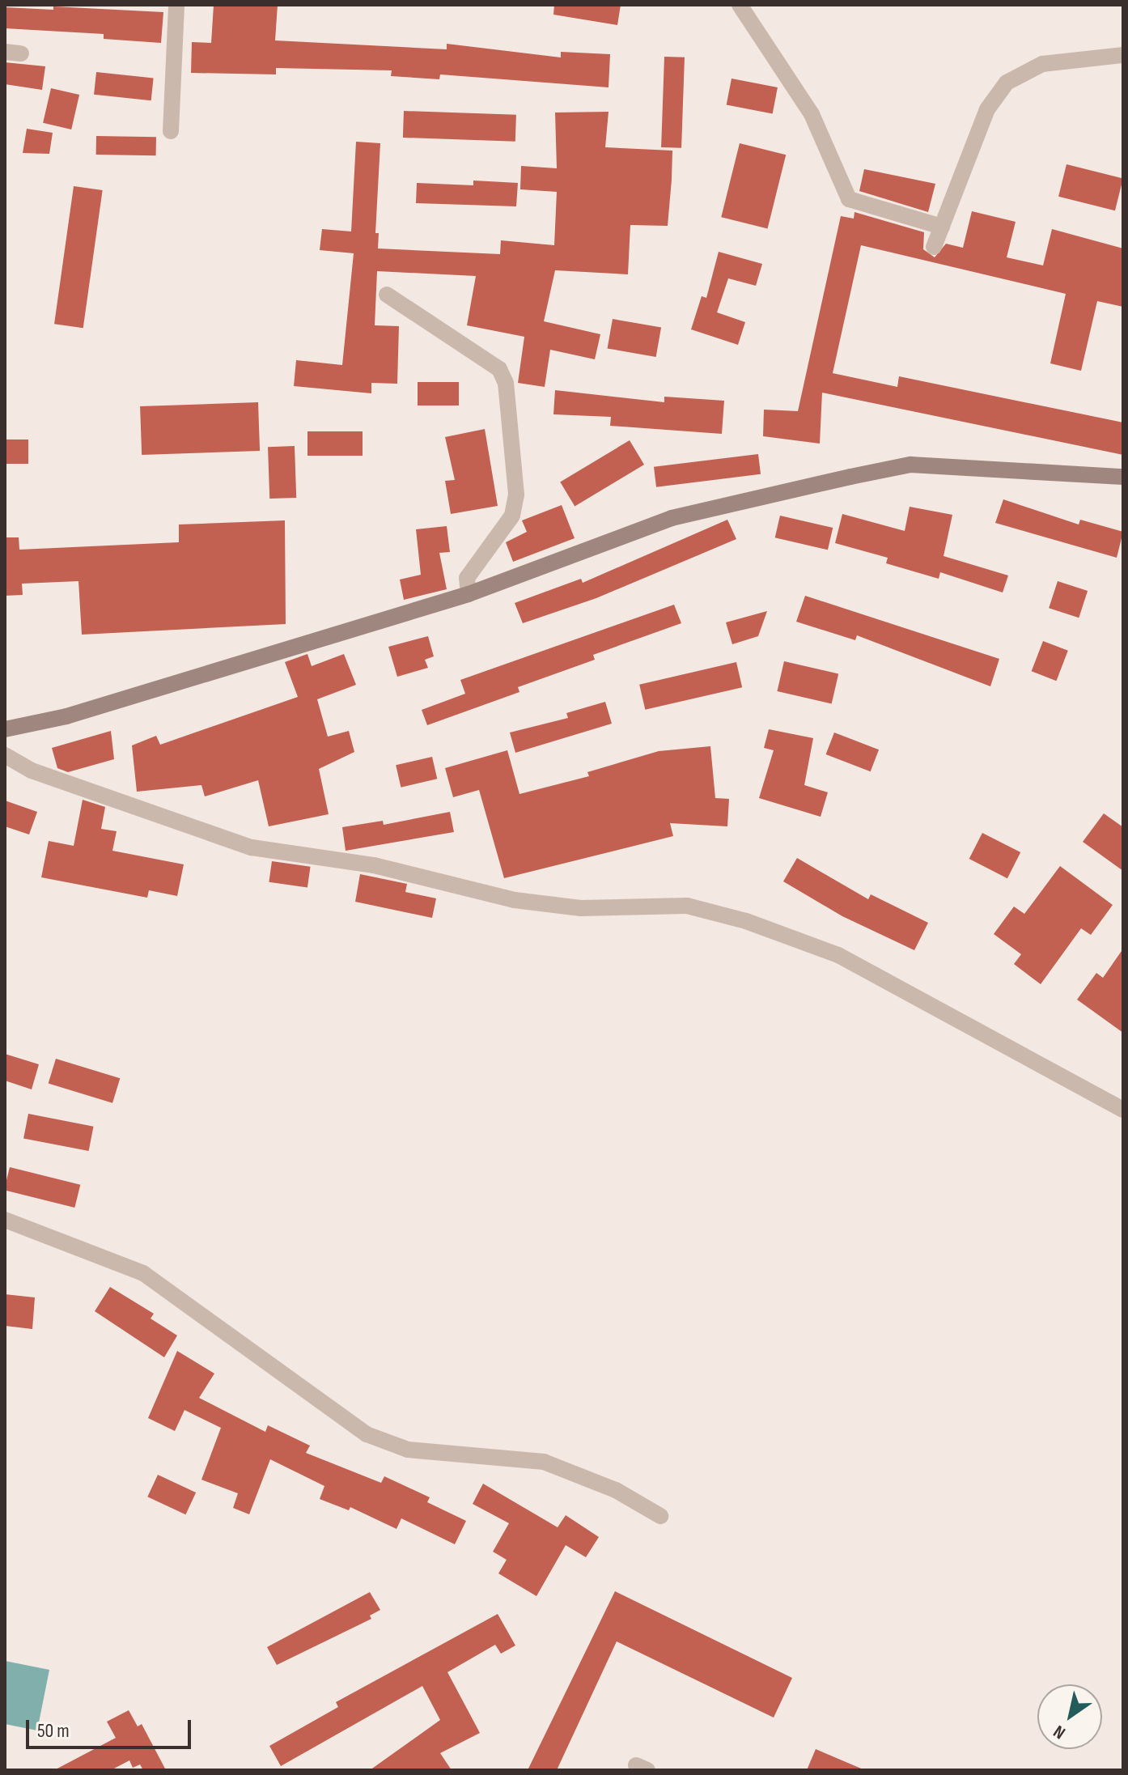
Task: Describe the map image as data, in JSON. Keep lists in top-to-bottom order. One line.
{"scale_bar":"50 m","north":"bottom left"}
